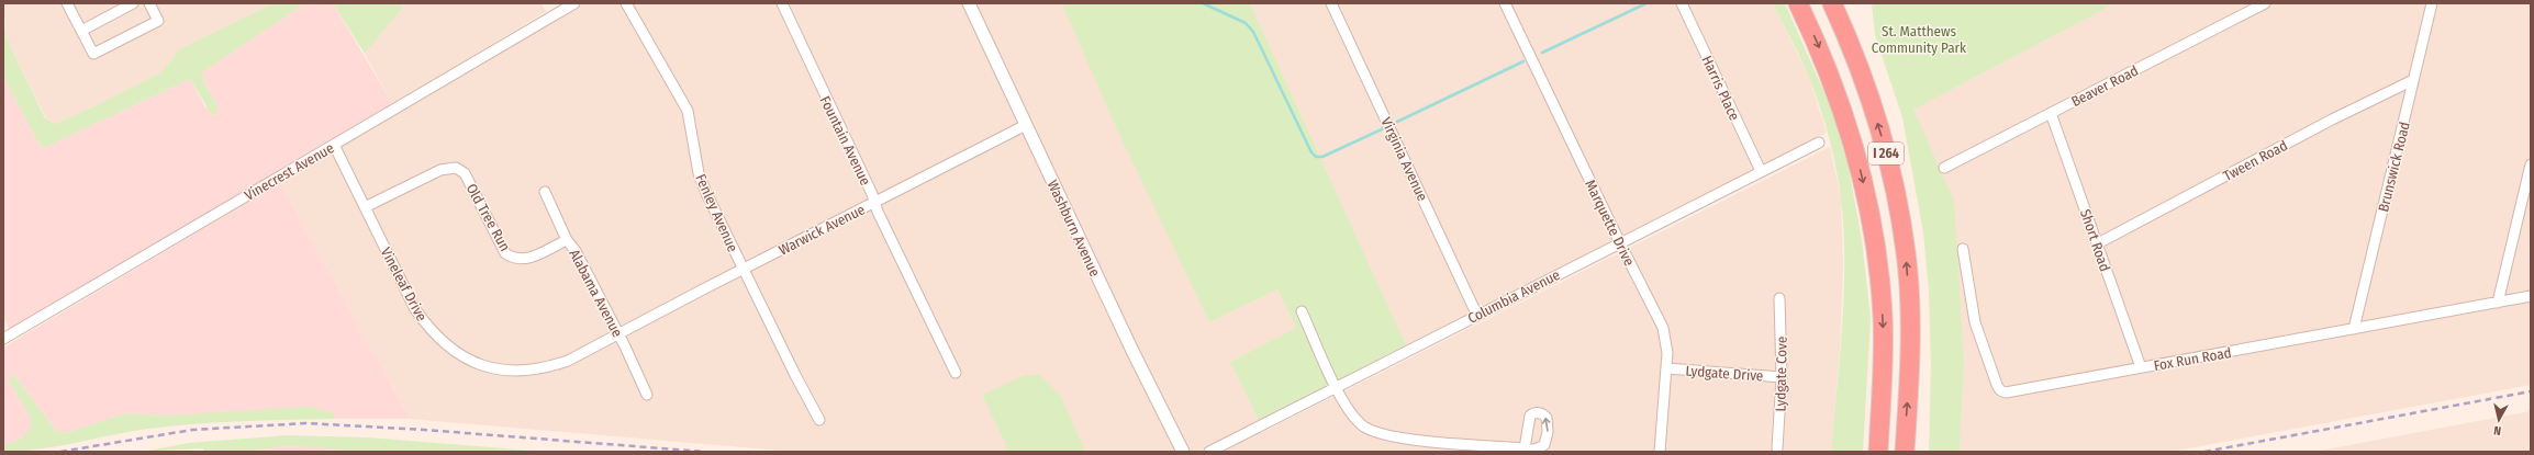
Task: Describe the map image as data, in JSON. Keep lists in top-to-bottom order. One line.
{"streets":{"highway":["I 264"],"street":["Beaver Road","Harris Place","Fountain Avenue","Virginia Avenue","Tween Road","Brunswick Road","Vinecrest Avenue","Fenley Avenue","Old Tree Run","Marquette Drive","Washburn Avenue","Warwick Avenue","Short Road","Vineleaf Drive","Alabama Avenue","Columbia Avenue","Fox Run Road","Lydgate Drive","Lydgate Cove"]},"crossings":[["Beaver Road","Short Road"],["Harris Place","Columbia Avenue"],["Fountain Avenue","Warwick Avenue"],["Virginia Avenue","Columbia Avenue"],["Tween Road","Brunswick Road"],["Tween Road","Short Road"],["Brunswick Road","Fox Run Road"],["Vinecrest Avenue","Vineleaf Drive"],["Fenley Avenue","Warwick Avenue"],["Old Tree Run","Vineleaf Drive"],["Old Tree Run","Alabama Avenue"],["Marquette Drive","Columbia Avenue"],["Marquette Drive","Lydgate Drive"],["Washburn Avenue","Warwick Avenue"],["Warwick Avenue","Vineleaf Drive"],["Warwick Avenue","Alabama Avenue"],["Short Road","Fox Run Road"],["Vineleaf Drive","Alabama Avenue"],["Lydgate Drive","Lydgate Cove"]],"parks":["St. Matthews Community Park"],"north":"bottom"}
